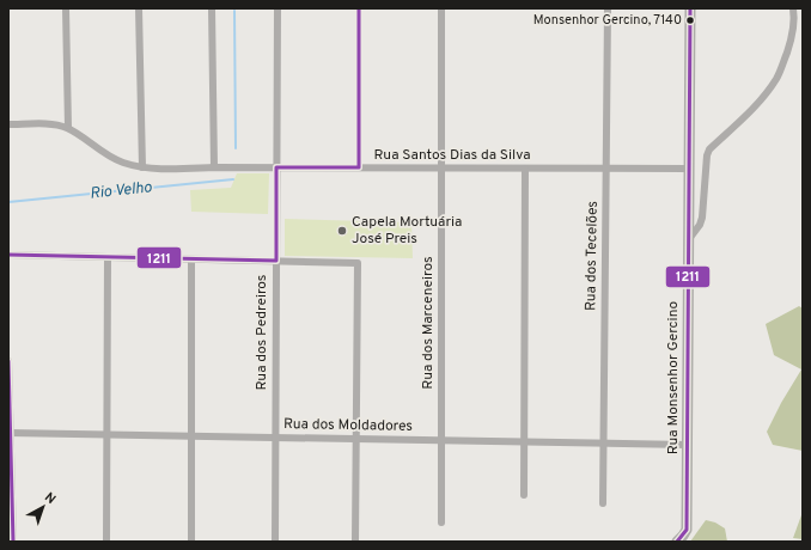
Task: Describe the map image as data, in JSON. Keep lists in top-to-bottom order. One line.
{"streets":{"main road":["Rua Monsenhor Gercino"],"street":["Rua Santos Dias da Silva","Rua dos Tecelões","Rua dos Marceneiros","Rua dos Pedreiros","Rua dos Moldadores"]},"crossings":[["Rua Santos Dias da Silva","Rua dos Tecelões"],["Rua Santos Dias da Silva","Rua dos Marceneiros"],["Rua Santos Dias da Silva","Rua dos Pedreiros"],["Rua Santos Dias da Silva","Rua Monsenhor Gercino"],["Rua dos Tecelões","Rua dos Moldadores"],["Rua dos Marceneiros","Rua dos Moldadores"],["Rua dos Pedreiros","Rua dos Moldadores"],["Rua Monsenhor Gercino","Rua dos Moldadores"]],"water":["Rio Velho"],"places":["Monsenhor Gercino, 7140","Capela Mortuária José Preis"],"lines":["transit line 1211"],"north":"top right"}
